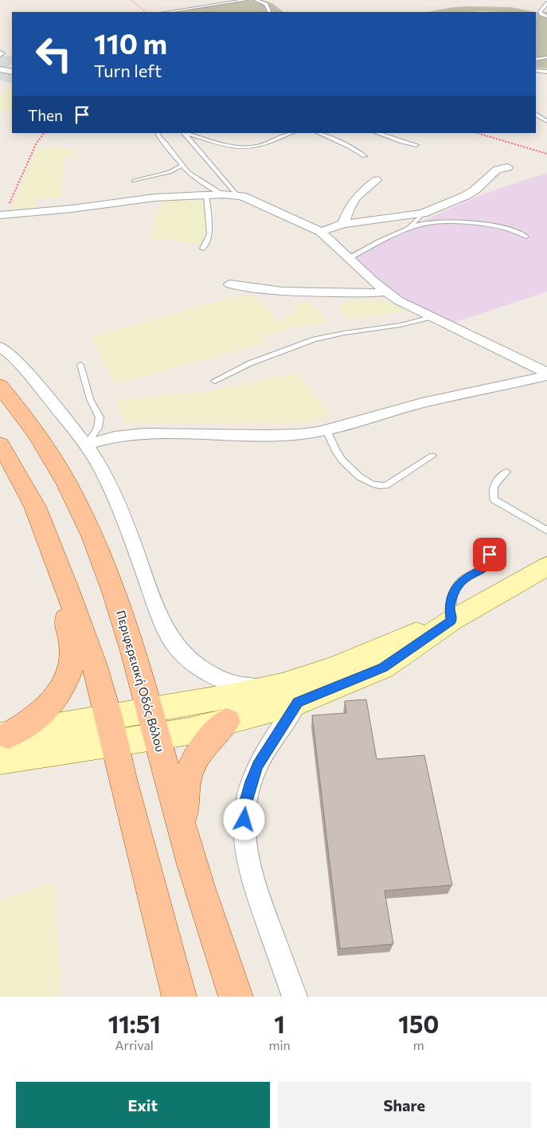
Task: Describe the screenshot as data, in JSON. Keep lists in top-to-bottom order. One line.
{"streets":{"main road":["Περιφερειακή Οδός Βόλου"]},"page":{"turn":["110 m","Turn left"],"then":"Then","eta":["11:51","Arrival","1","min","150","m"],"buttons":["Exit","Share"]}}
